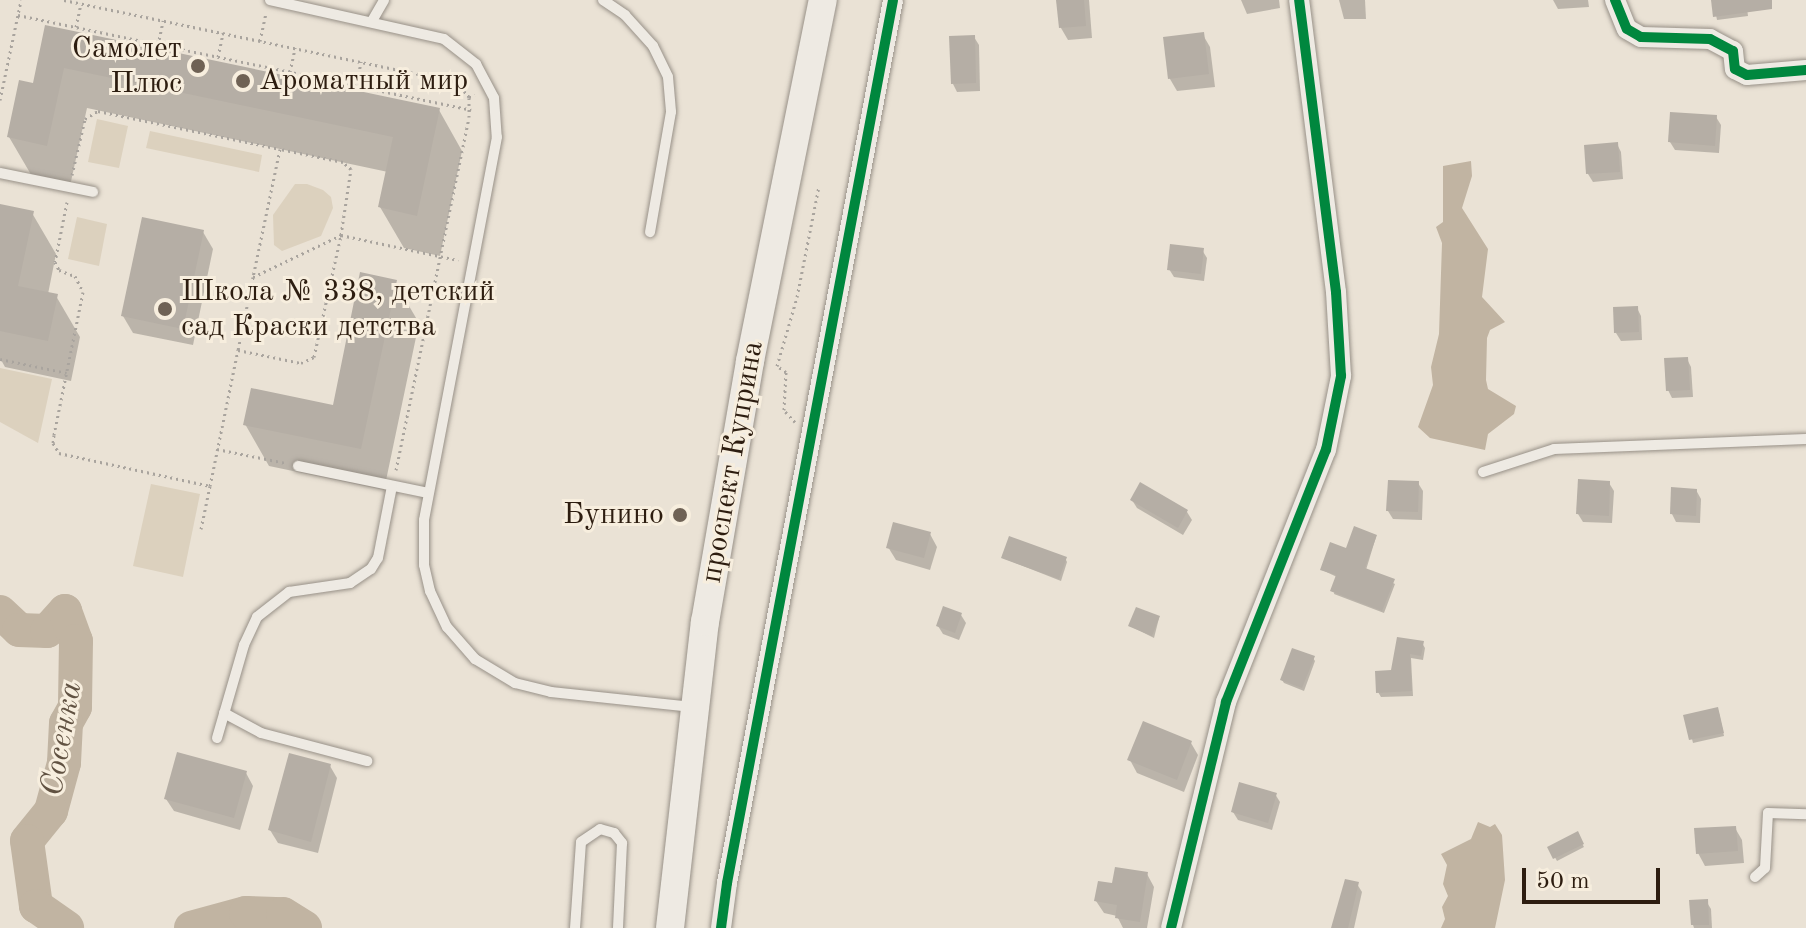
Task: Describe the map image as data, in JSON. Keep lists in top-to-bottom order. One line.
{"streets":{"main road":["проспект Куприна"]},"water":["Сосенка"],"places":["Самолет Плюс","Ароматный мир","Школа № 338, детский сад Краски детства","Бунино"],"scale_bar":"50 m"}
